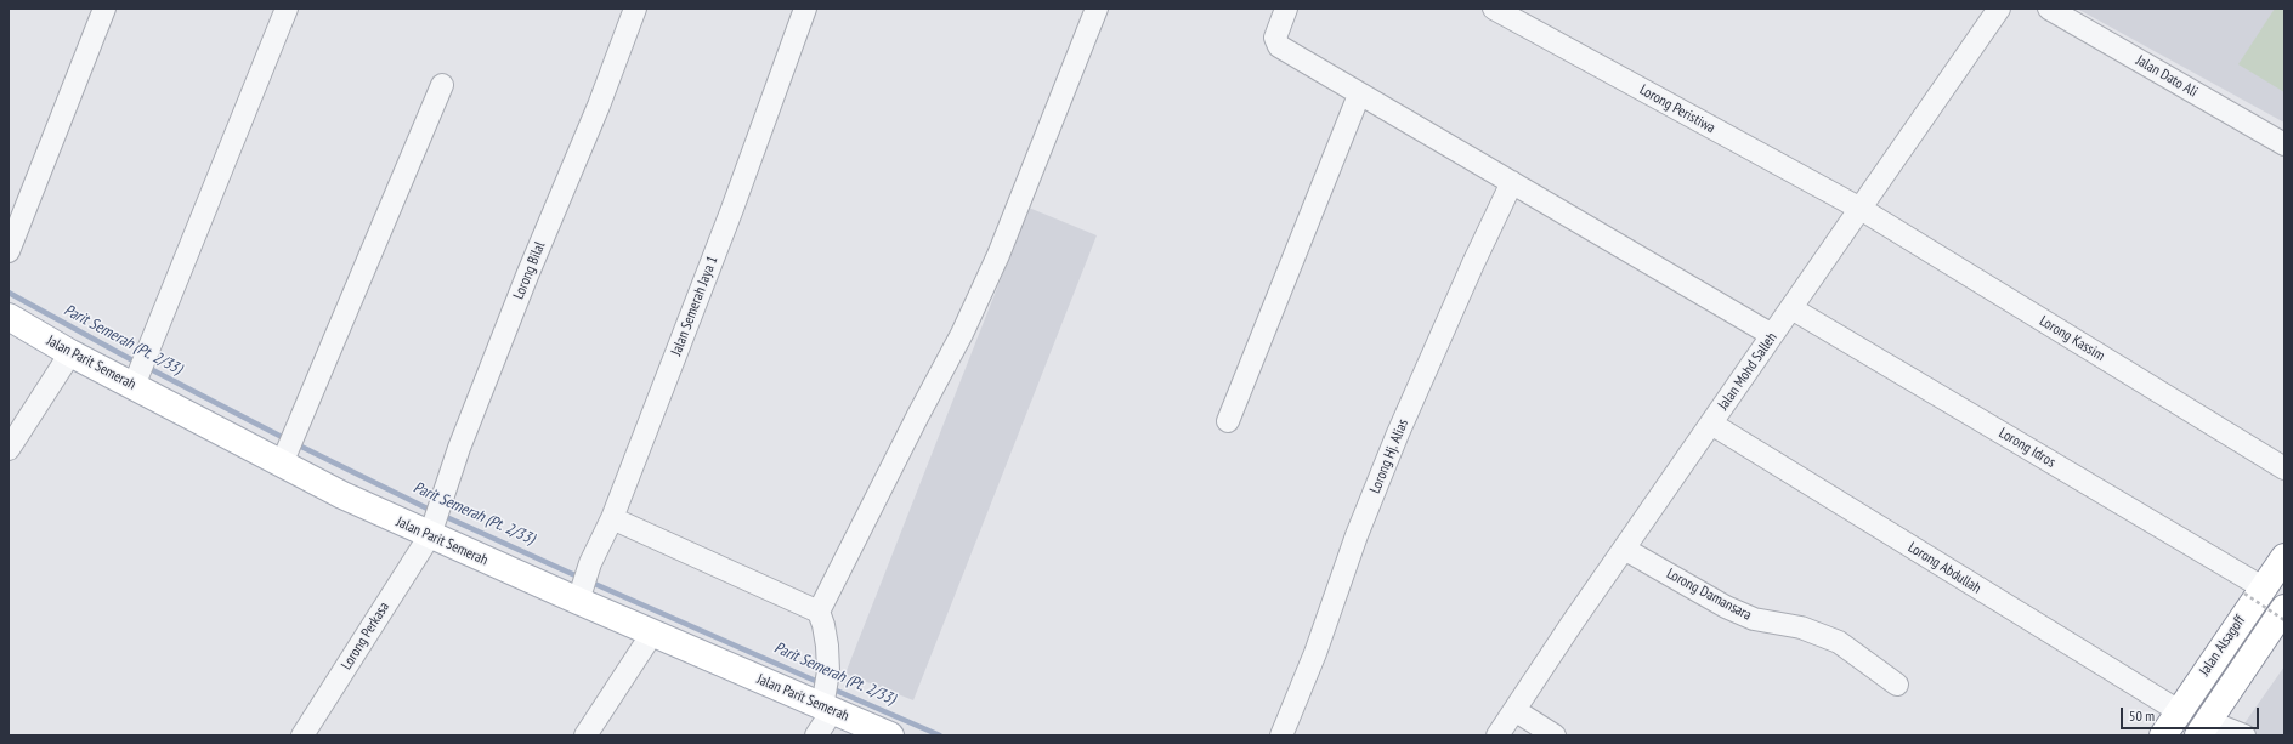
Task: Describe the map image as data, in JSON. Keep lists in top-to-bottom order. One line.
{"streets":{"main road":["Jalan Parit Semerah","Jalan Alsagoff"],"street":["Jalan Dato Ali","Lorong Peristiwa","Lorong Bilal","Jalan Semerah Jaya 1","Lorong Kassim","Jalan Mohd Salleh","Lorong Idros","Lorong Hj. Alias","Lorong Abdullah","Lorong Damansara","Lorong Perkasa"]},"crossings":[["Lorong Peristiwa","Lorong Kassim"],["Lorong Peristiwa","Jalan Mohd Salleh"],["Lorong Bilal","Jalan Parit Semerah"],["Lorong Bilal","Lorong Perkasa"],["Jalan Semerah Jaya 1","Jalan Parit Semerah"],["Lorong Kassim","Jalan Mohd Salleh"],["Jalan Parit Semerah","Lorong Perkasa"],["Jalan Mohd Salleh","Lorong Idros"],["Jalan Mohd Salleh","Lorong Abdullah"],["Jalan Mohd Salleh","Lorong Damansara"],["Lorong Idros","Jalan Alsagoff"],["Lorong Abdullah","Jalan Alsagoff"]],"water":["Parit Semerah (Pt. 2/33)"],"scale_bar":"50 m"}
